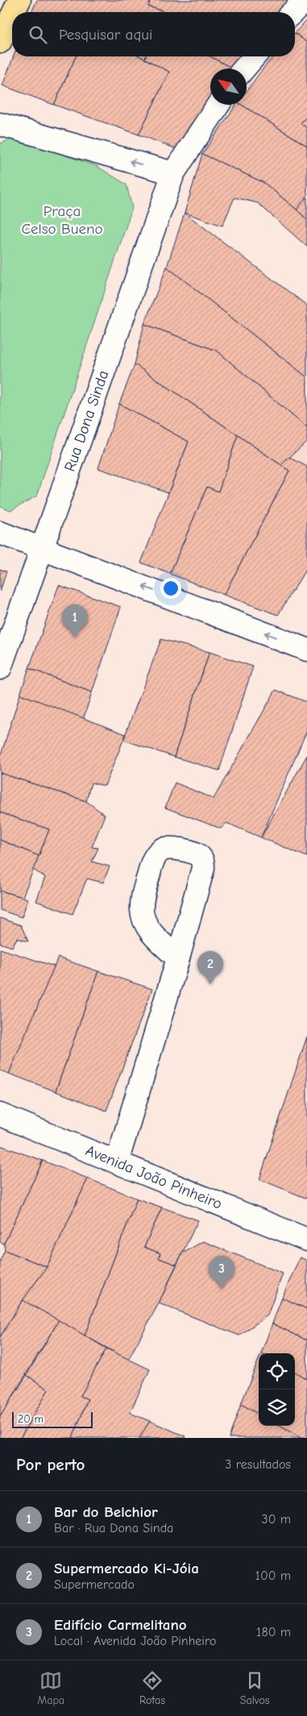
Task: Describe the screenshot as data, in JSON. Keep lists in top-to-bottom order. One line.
{"streets":{"street":["Rua Dona Sinda","Avenida João Pinheiro"]},"parks":["Praça Celso Bueno"],"scale_bar":"20 m","north":"top left","page":{"search":"Pesquisar aqui","pins":["1","2","3"],"scale":"20 m","heading":["Por perto","3 resultados"],"list":[{"mark":"1","name":"Bar do Belchior","note":"Bar · Rua Dona Sinda","value":"30 m"},{"mark":"2","name":"Supermercado Ki-Jóia","note":"Supermercado","value":"100 m"},{"mark":"3","name":"Edifício Carmelitano","note":"Local · Avenida João Pinheiro","value":"180 m"}],"nav":["Mapa","Rotas","Salvos"]}}
